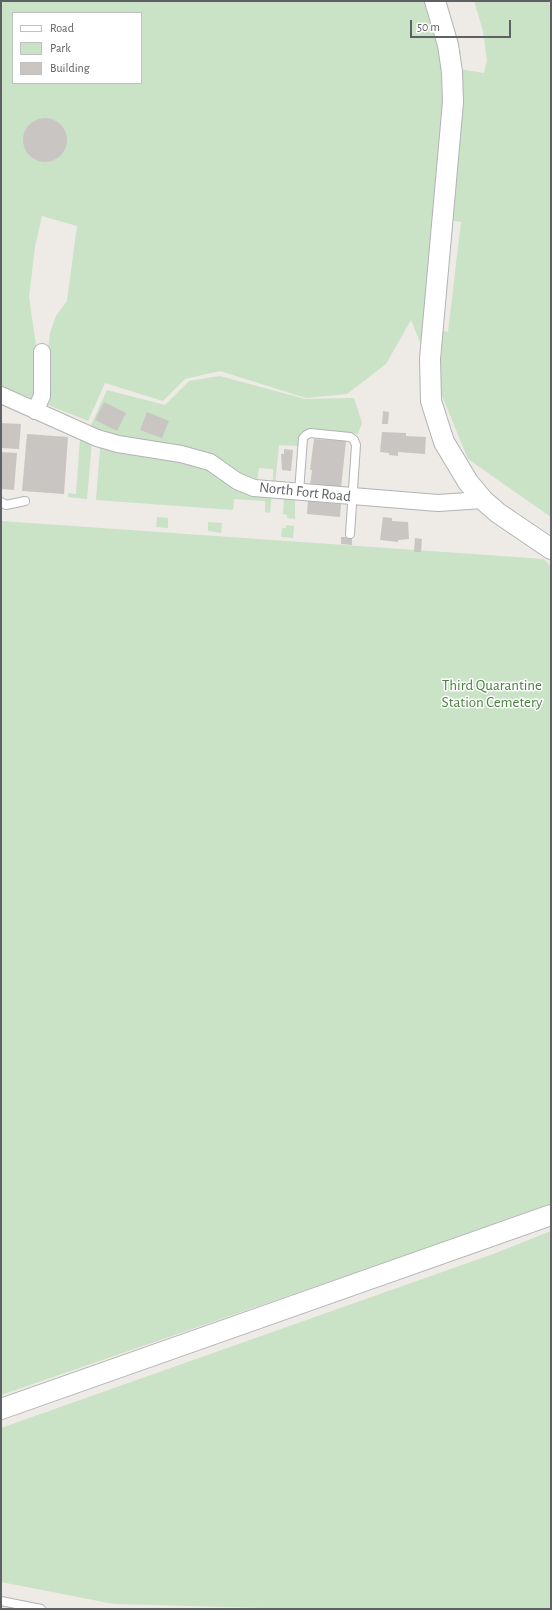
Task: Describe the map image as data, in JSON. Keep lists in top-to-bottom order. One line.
{"streets":{"street":["North Fort Road"]},"parks":["Third Quarantine Station Cemetery"],"legend":["Road","Park","Building"],"scale_bar":"50 m"}
